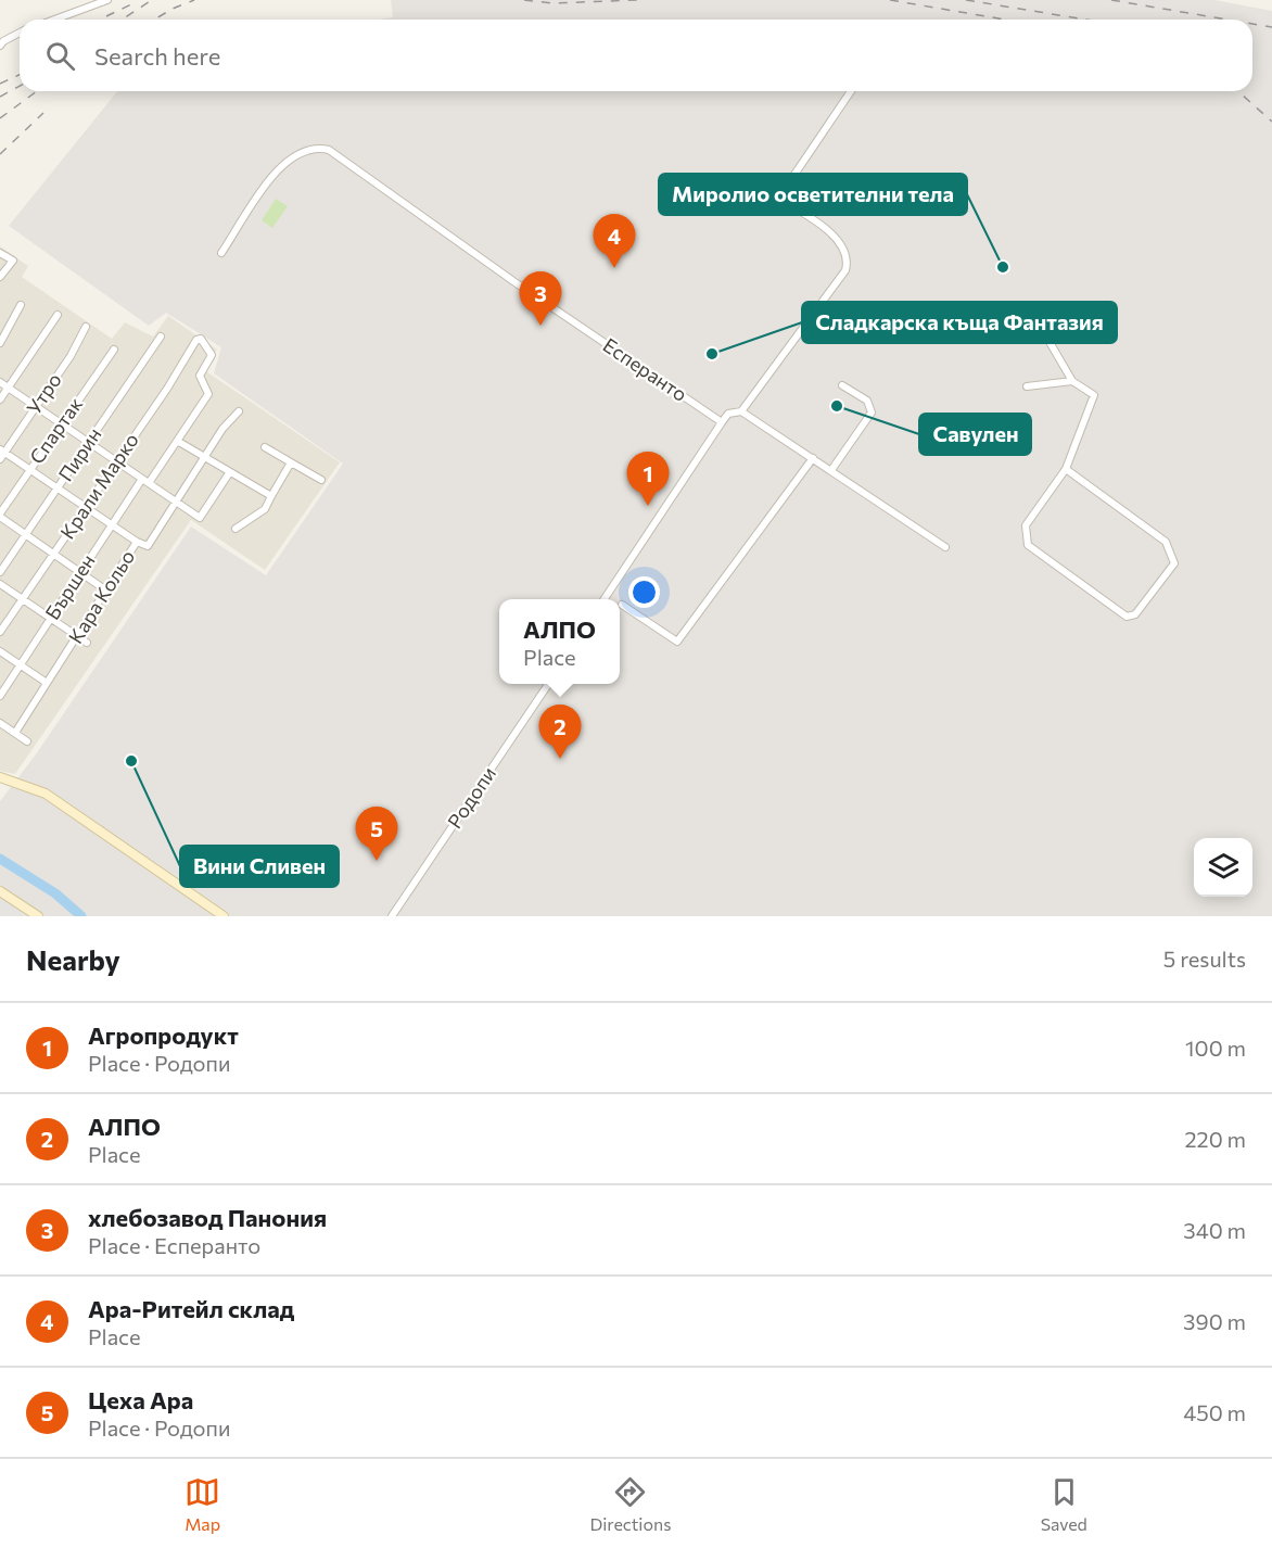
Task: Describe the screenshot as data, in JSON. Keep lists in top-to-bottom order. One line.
{"streets":{"street":["Есперанто","Утро","Спартак","Пирин","Крали Марко","Бършен","Кара Кольо","Родопи"]},"places":["Миролио осветителни тела","Сладкарска къща Фантазия","Савулен","Вини Сливен"],"page":{"search":"Search here","pins":["4","3","1","2","5"],"popup":["АЛПО","Place"],"heading":["Nearby","5 results"],"list":[{"mark":"1","name":"Агропродукт","note":"Place · Родопи","value":"100 m"},{"mark":"2","name":"АЛПО","note":"Place","value":"220 m"},{"mark":"3","name":"хлебозавод Панония","note":"Place · Есперанто","value":"340 m"},{"mark":"4","name":"Ара-Ритейл склад","note":"Place","value":"390 m"},{"mark":"5","name":"Цеха Ара","note":"Place · Родопи","value":"450 m"}],"nav":["Map","Directions","Saved"]}}
